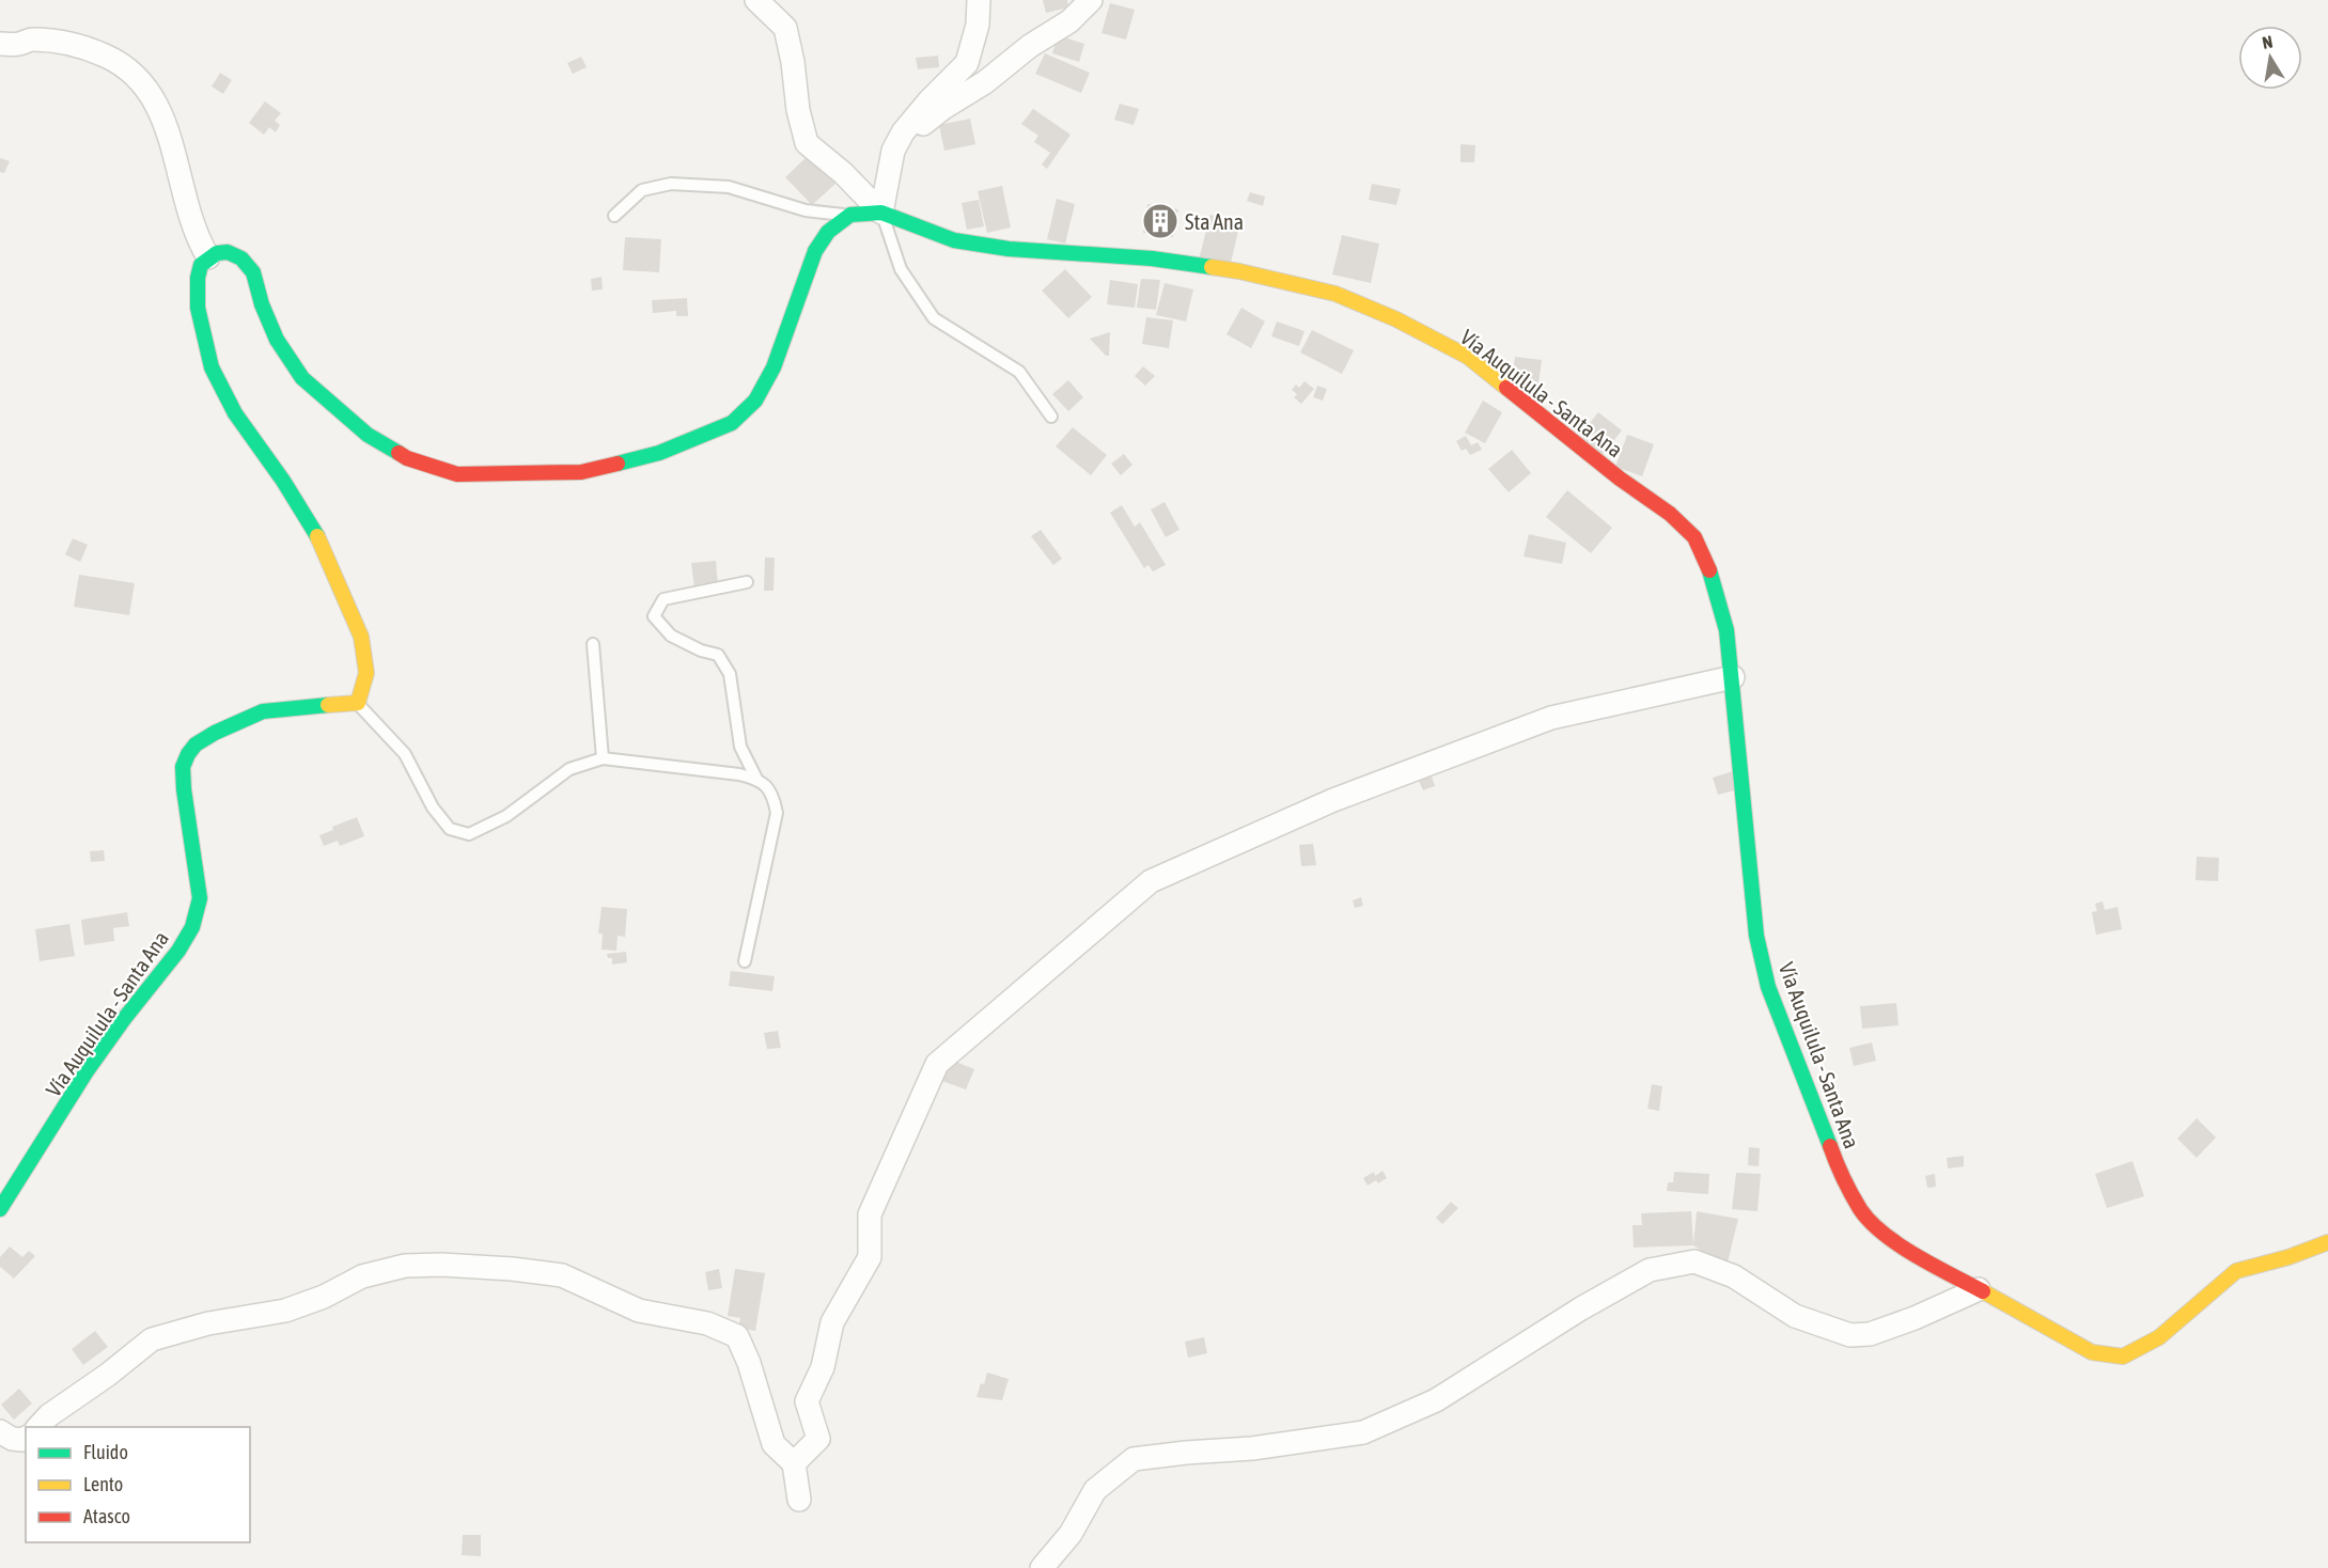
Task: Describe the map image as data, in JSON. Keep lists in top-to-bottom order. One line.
{"streets":{"street":["Vía Auquilula - Santa Ana"]},"places":{"building":["Sta Ana"]},"legend":["Fluido","Lento","Atasco"],"north":"top"}
